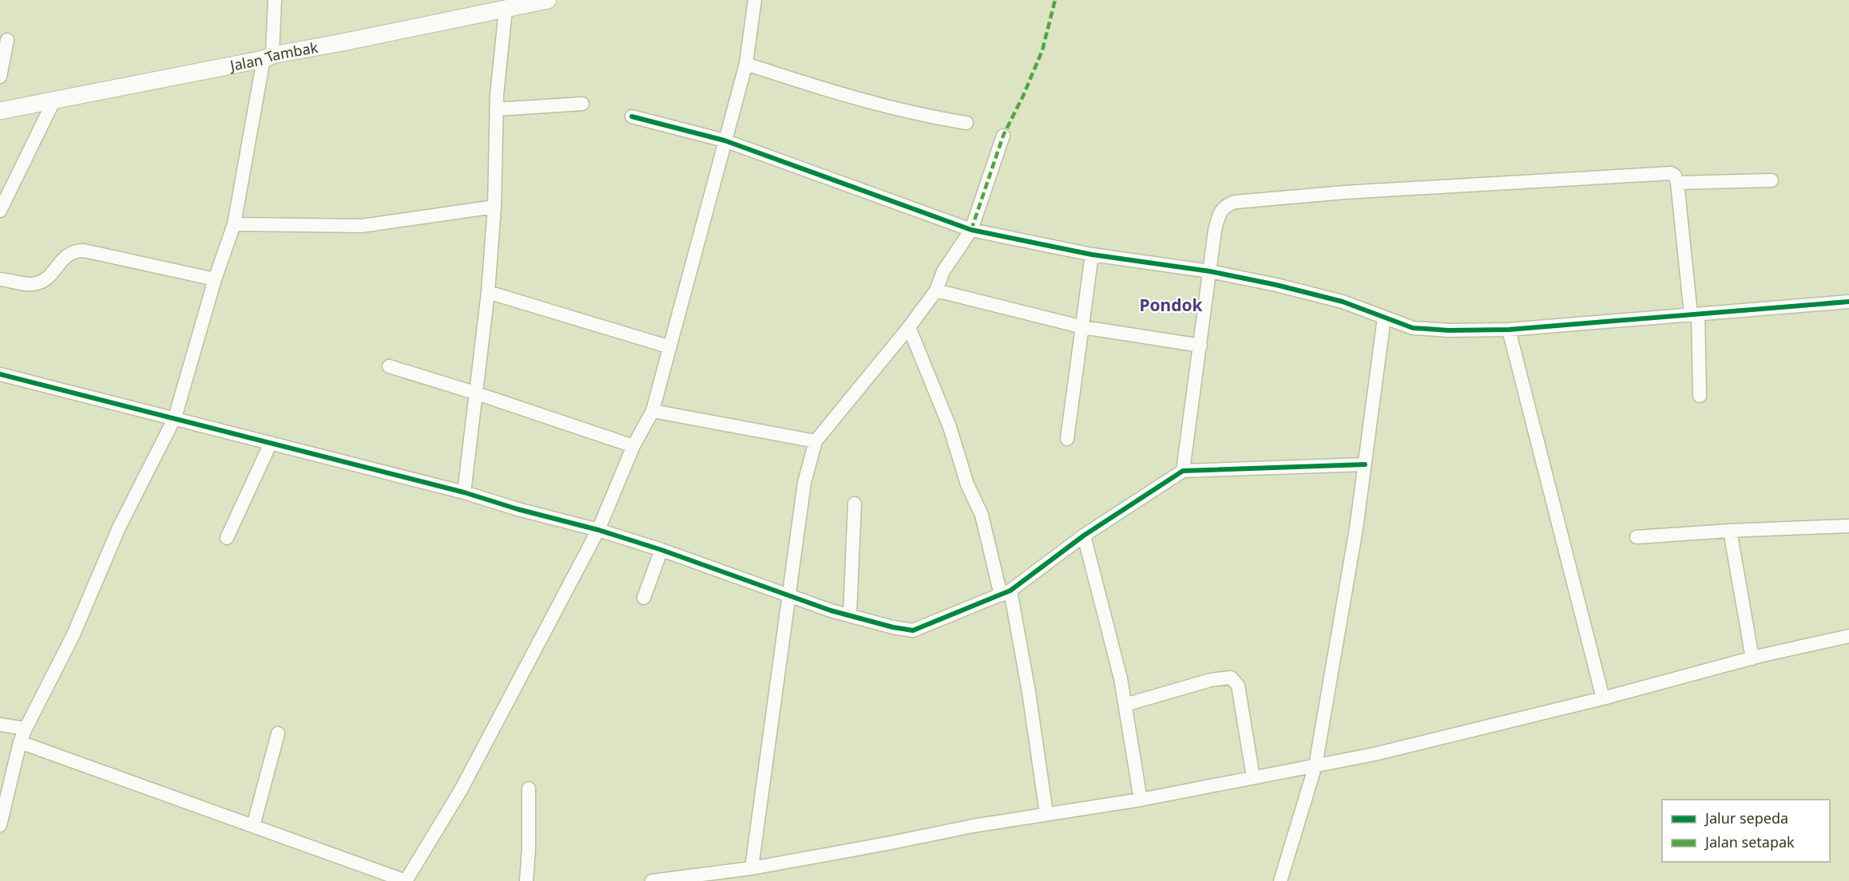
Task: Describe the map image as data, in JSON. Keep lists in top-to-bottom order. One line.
{"streets":{"street":["Jalan Tambak"]},"districts":["Pondok"],"legend":["Jalur sepeda","Jalan setapak"]}
